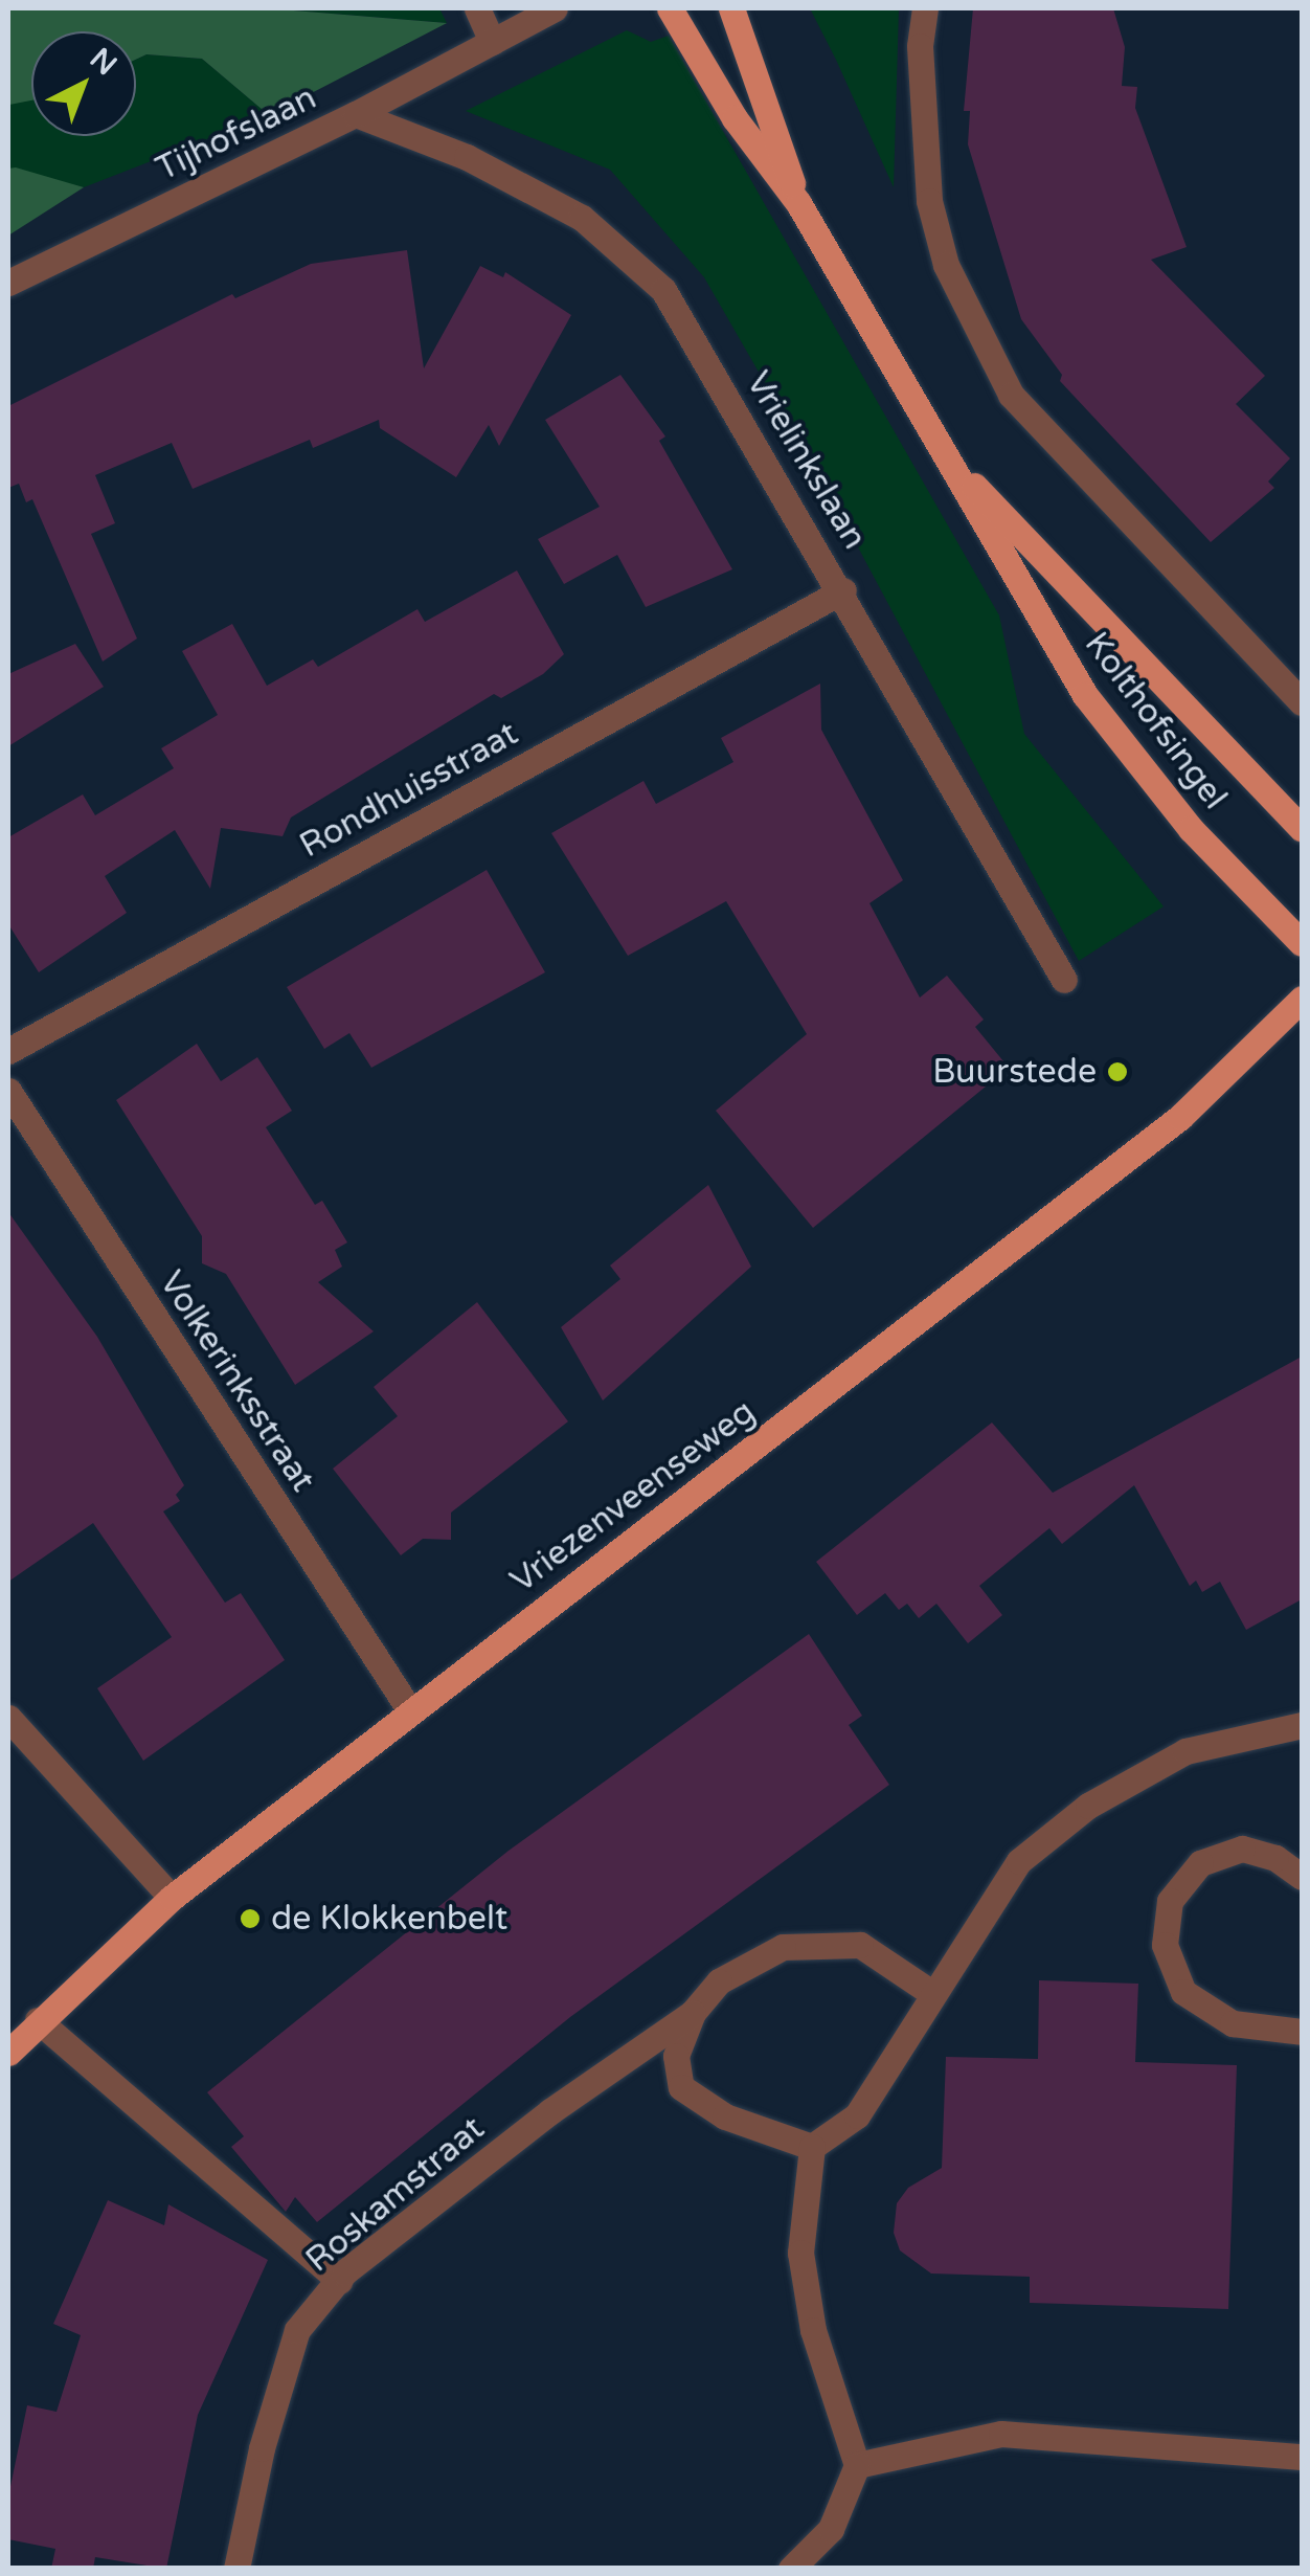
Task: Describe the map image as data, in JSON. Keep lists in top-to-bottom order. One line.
{"streets":{"main road":["Kolthofsingel","Vriezenveenseweg"],"street":["Tijhofslaan","Vrielinkslaan","Rondhuisstraat","Volkerinksstraat","Roskamstraat"]},"crossings":[["Tijhofslaan","Vrielinkslaan"],["Vrielinkslaan","Rondhuisstraat"],["Volkerinksstraat","Vriezenveenseweg"]],"places":["Buurstede","de Klokkenbelt"],"north":"top right"}
